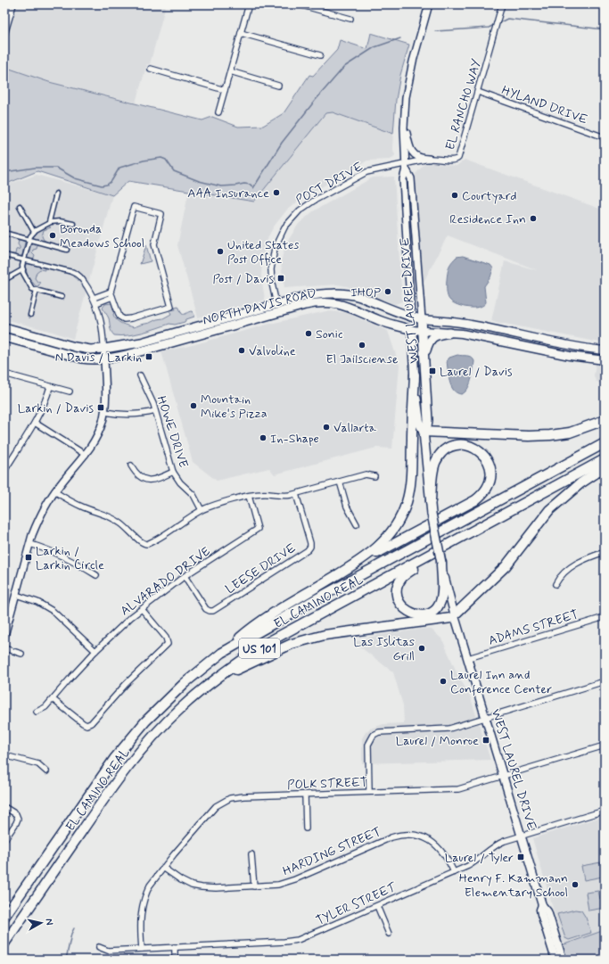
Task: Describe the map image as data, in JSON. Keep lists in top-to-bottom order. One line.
{"streets":{"highway":["WEST LAUREL DRIVE","NORTH DAVIS ROAD","EL CAMINO REAL","US 101"],"street":["EL RANCHO WAY","HYLAND DRIVE","POST DRIVE","HOWE DRIVE","LEESE DRIVE","ALVARADO DRIVE","ADAMS STREET","POLK STREET","HARDING STREET","TYLER STREET"]},"crossings":[["EL RANCHO WAY","HYLAND DRIVE"],["EL RANCHO WAY","POST DRIVE"],["EL RANCHO WAY","WEST LAUREL DRIVE"],["POST DRIVE","WEST LAUREL DRIVE"],["POST DRIVE","NORTH DAVIS ROAD"],["WEST LAUREL DRIVE","NORTH DAVIS ROAD"],["WEST LAUREL DRIVE","ADAMS STREET"],["WEST LAUREL DRIVE","POLK STREET"],["WEST LAUREL DRIVE","TYLER STREET"],["LEESE DRIVE","ALVARADO DRIVE"],["POLK STREET","HARDING STREET"],["POLK STREET","TYLER STREET"],["HARDING STREET","TYLER STREET"]],"places":{"other":["AAA Insurance","Courtyard","Residence Inn","Boronda Meadows School","United States Post Office","IHOP","Sonic","El Jailsciense","Valvoline","Mountain Mike's Pizza","Vallarta","In-Shape","Las Islitas Grill","Laurel Inn and Conference Center","Henry F. Kammann Elementary School"],"transit":["Post / Davis","N Davis / Larkin","Laurel / Davis","Larkin / Davis","Larkin / Larkin Circle","Laurel / Monroe","Laurel / Tyler"]},"north":"right"}
